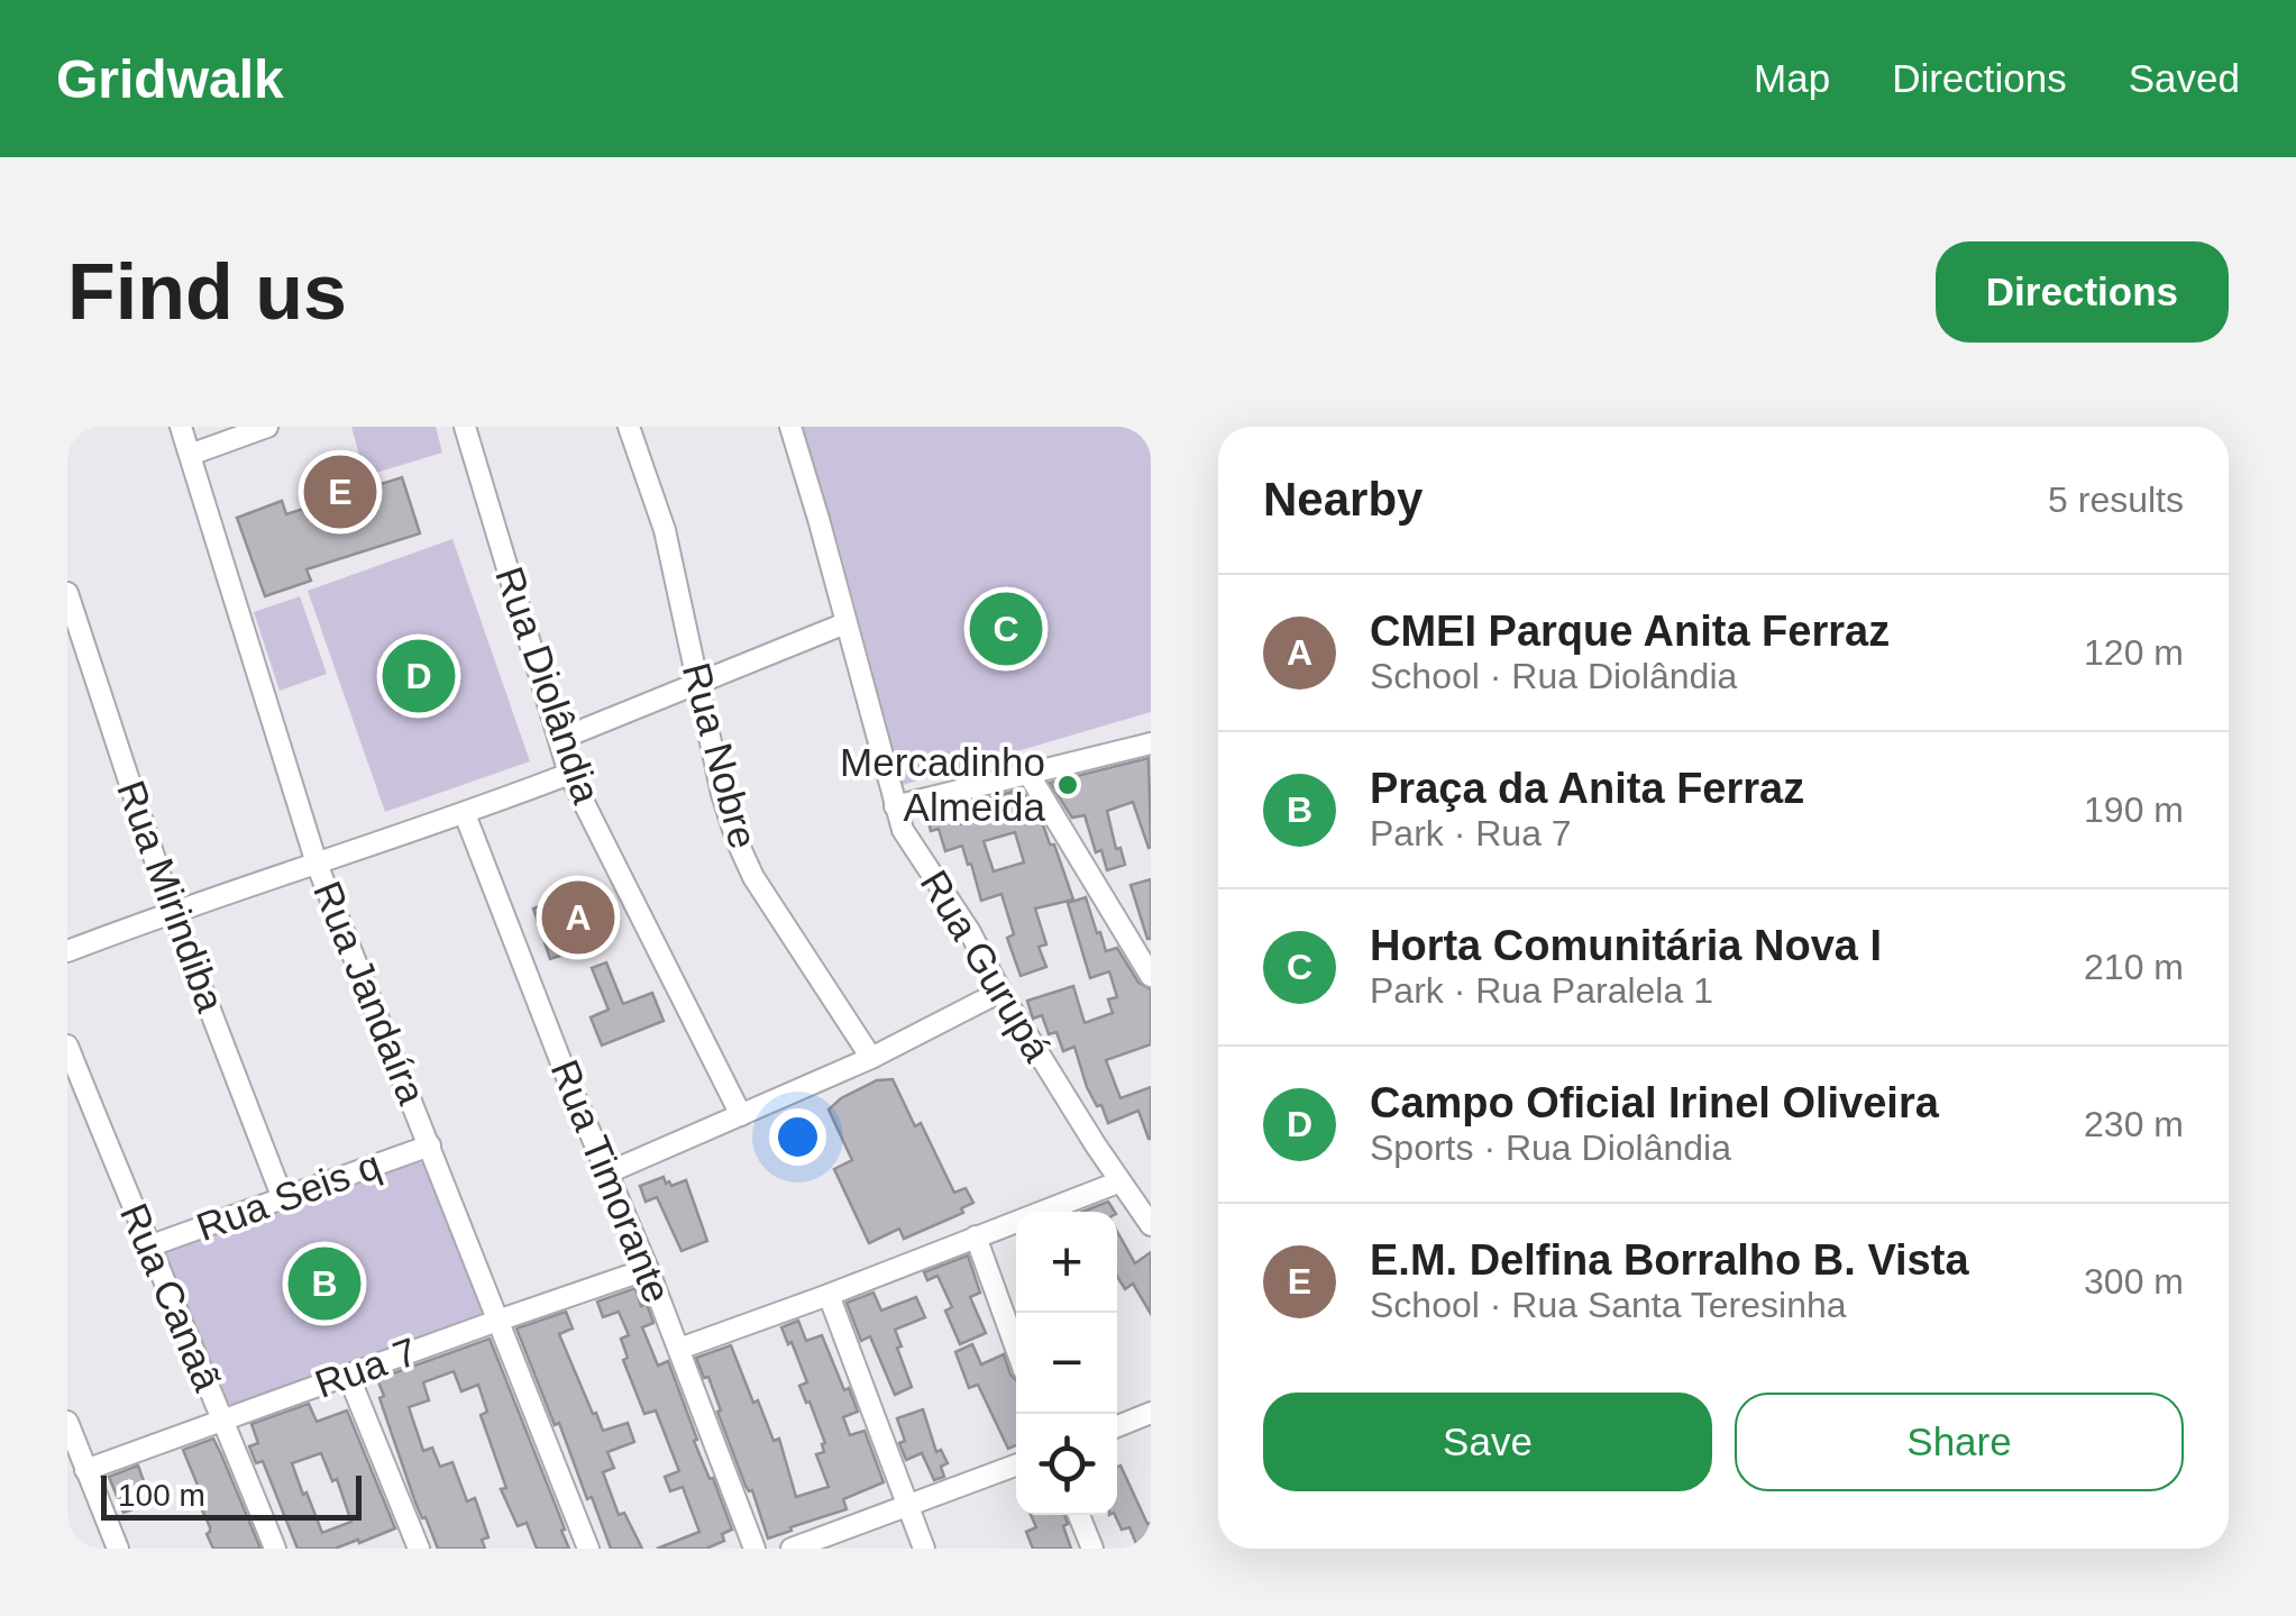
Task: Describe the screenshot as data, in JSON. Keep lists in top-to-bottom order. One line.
{"streets":{"street":["Rua Diolândia","Rua Nobre","Rua Mirindiba","Rua Gurupá","Rua Jandaíra","Rua Timorante","Rua Seis q","Rua Canaã","Rua 7"]},"crossings":[["Rua Mirindiba","Rua Seis q"],["Rua Jandaíra","Rua Seis q"],["Rua Jandaíra","Rua 7"],["Rua Timorante","Rua 7"],["Rua Seis q","Rua Canaã"],["Rua Canaã","Rua 7"]],"places":["Mercadinho Almeida"],"scale_bar":"100 m","page":{"header":"Gridwalk","nav":["Map","Directions","Saved"],"buttons":["Directions",["Save","Share"]],"title":"Find us","heading":["Nearby","5 results"],"pins":["E","C","D","A","B"],"list":[{"mark":"A","name":"CMEI Parque Anita Ferraz","note":"School · Rua Diolândia","value":"120 m"},{"mark":"B","name":"Praça da Anita Ferraz","note":"Park · Rua 7","value":"190 m"},{"mark":"C","name":"Horta Comunitária Nova I","note":"Park · Rua Paralela 1","value":"210 m"},{"mark":"D","name":"Campo Oficial Irinel Oliveira","note":"Sports · Rua Diolândia","value":"230 m"},{"mark":"E","name":"E.M. Delfina Borralho B. Vista","note":"School · Rua Santa Teresinha","value":"300 m"}],"map_buttons":["+","−"],"scale":"100 m"}}
